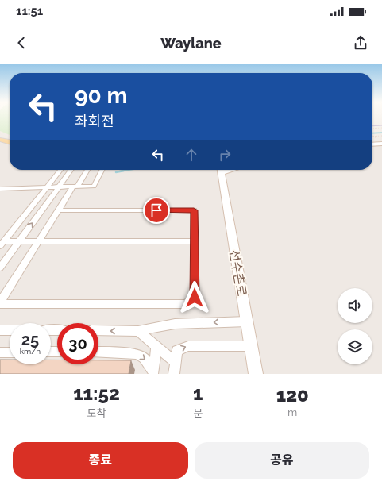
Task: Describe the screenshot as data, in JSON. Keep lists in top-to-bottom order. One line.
{"streets":{"main road":["선수촌로"]},"page":{"status":"11:51","header":"Waylane","turn":["90 m","좌회전"],"speed":"25 km/h","limit":"30","eta":["11:52","도착","1","분","120","m"],"buttons":["종료","공유"]}}
